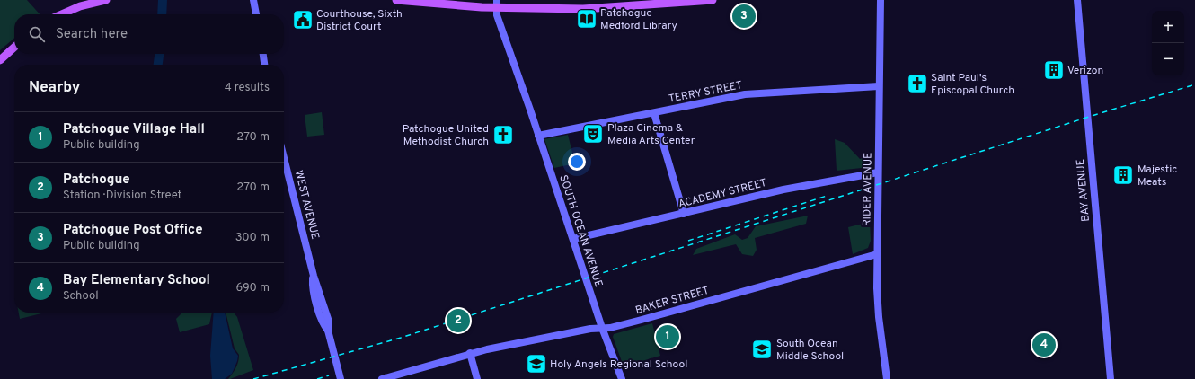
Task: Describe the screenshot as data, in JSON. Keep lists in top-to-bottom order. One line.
{"streets":{"street":["TERRY STREET","RIDER AVENUE","BAY AVENUE","ACADEMY STREET","WEST AVENUE","SOUTH OCEAN AVENUE","BAKER STREET"]},"crossings":[["TERRY STREET","RIDER AVENUE"],["TERRY STREET","SOUTH OCEAN AVENUE"],["RIDER AVENUE","ACADEMY STREET"],["RIDER AVENUE","BAKER STREET"],["ACADEMY STREET","SOUTH OCEAN AVENUE"],["SOUTH OCEAN AVENUE","BAKER STREET"]],"places":{"library":["Patchogue - Medford Library"],"public building":["Courthouse, Sixth District Court"],"building":["Verizon","Majestic Meats"],"church":["Saint Paul's Episcopal Church","Patchogue United Methodist Church"],"theatre":["Plaza Cinema & Media Arts Center"],"school or university":["South Ocean Middle School","Holy Angels Regional School"]},"page":{"pins":["3","2","1","4"],"map_buttons":["+","−"],"search":"Search here","heading":["Nearby","4 results"],"list":[{"mark":"1","name":"Patchogue Village Hall","note":"Public building","value":"270 m"},{"mark":"2","name":"Patchogue","note":"Station · Division Street","value":"270 m"},{"mark":"3","name":"Patchogue Post Office","note":"Public building","value":"300 m"},{"mark":"4","name":"Bay Elementary School","note":"School","value":"690 m"}]}}
